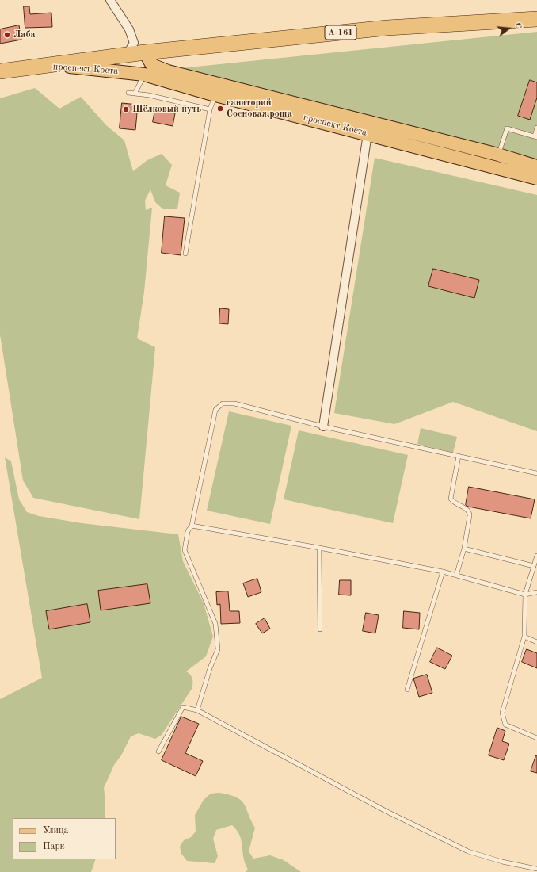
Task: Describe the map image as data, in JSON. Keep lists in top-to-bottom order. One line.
{"streets":{"highway":["А-161"],"main road":["проспект Коста"]},"crossings":[["А-161","проспект Коста"]],"places":["Лаба","санаторий Сосновая роща","Шёлковый путь"],"legend":["Улица","Парк"],"north":"right"}
